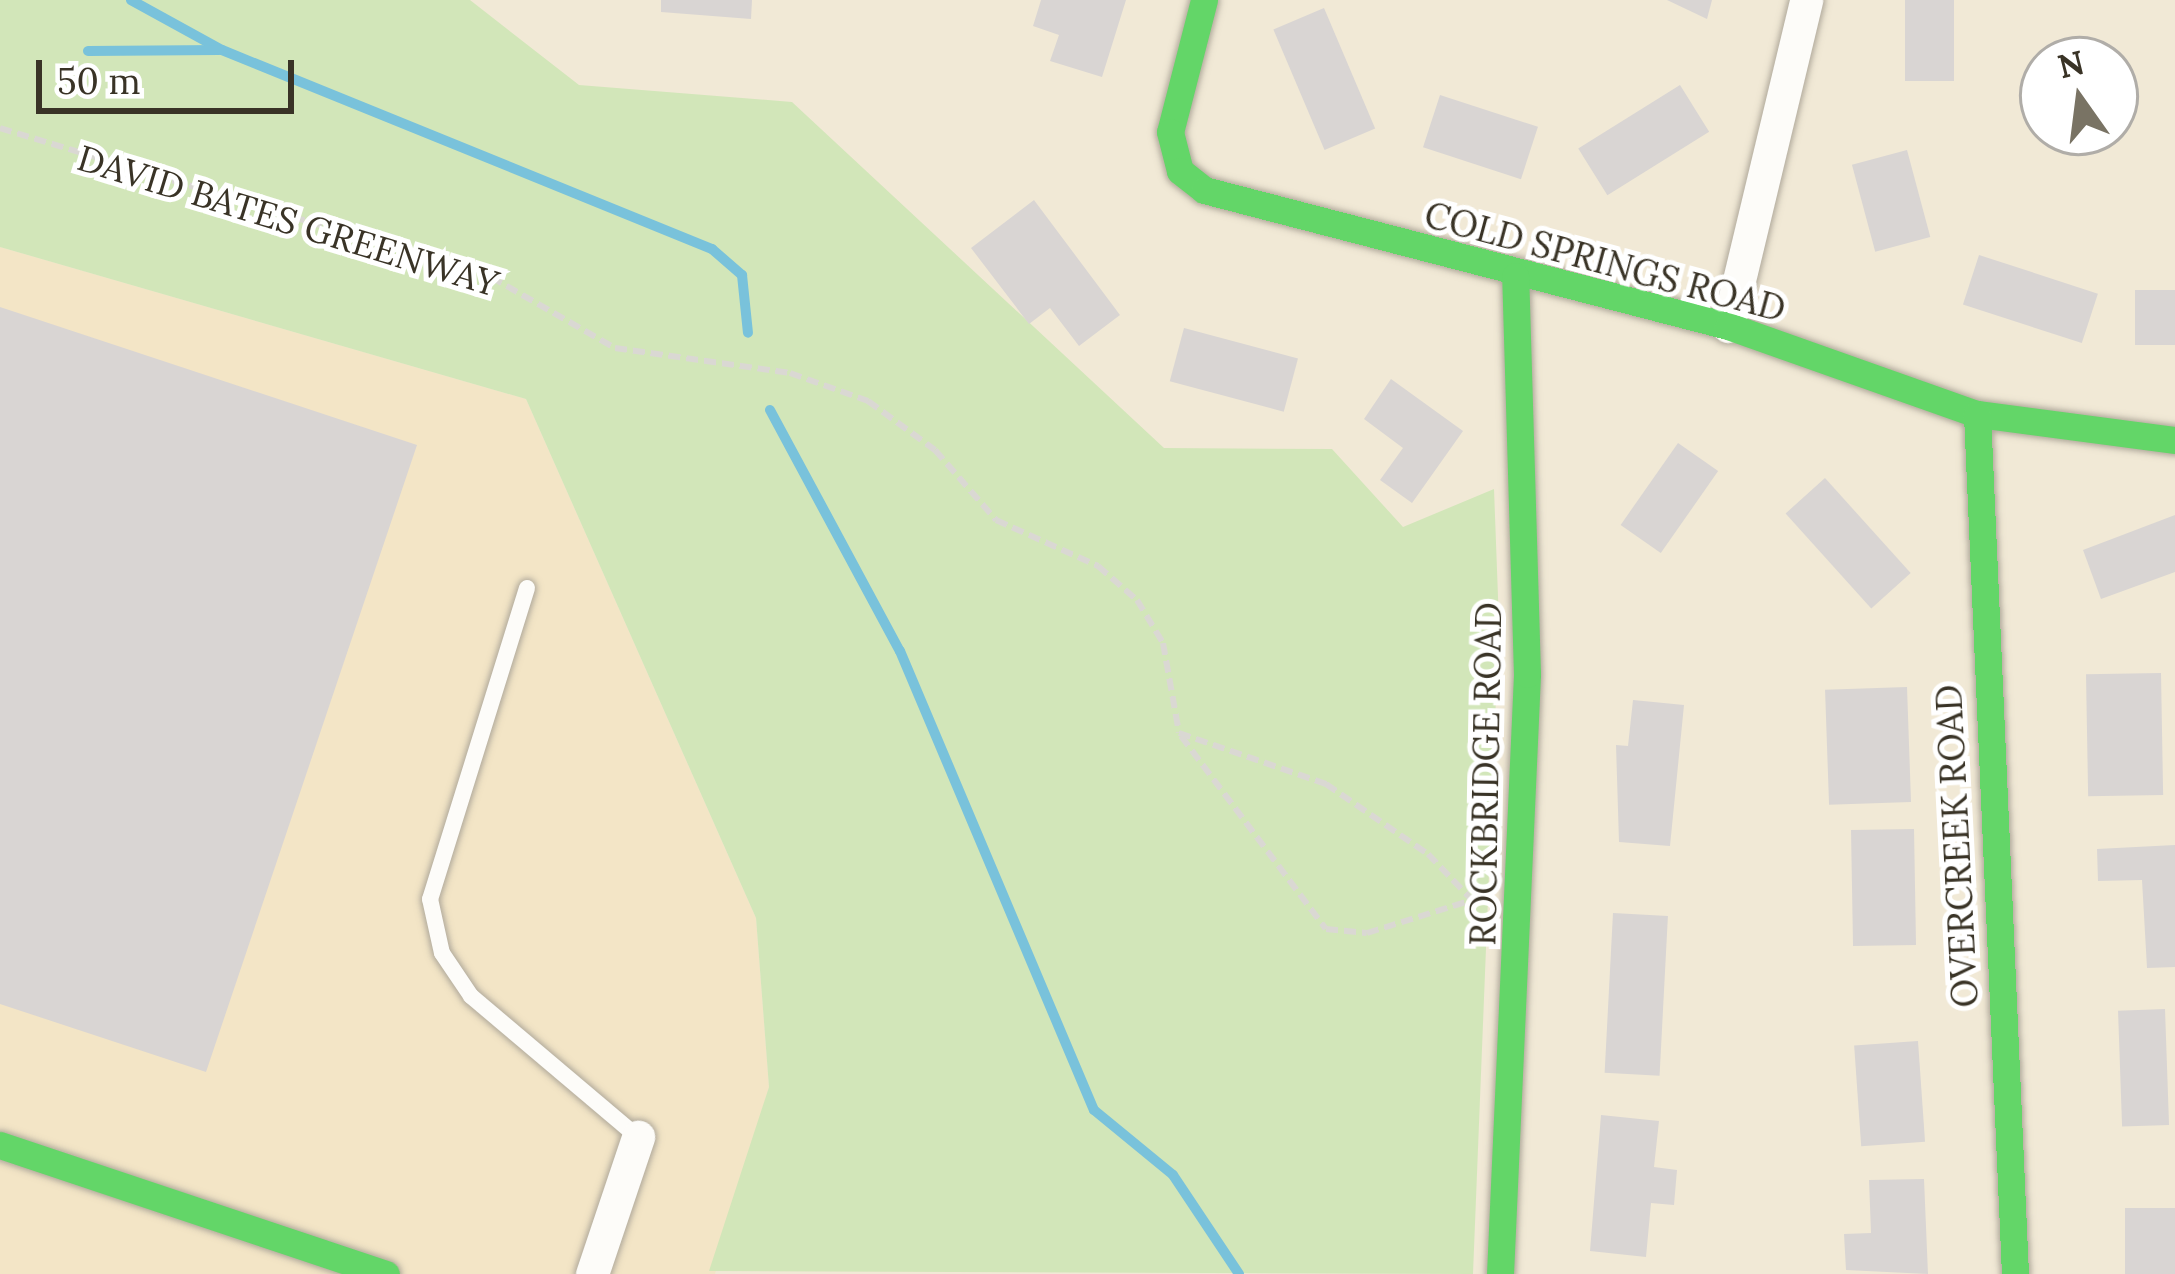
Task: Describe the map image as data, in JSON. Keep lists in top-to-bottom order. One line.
{"streets":{"street":["COLD SPRINGS ROAD","ROCKBRIDGE ROAD","OVERCREEK ROAD"],"path":["DAVID BATES GREENWAY"]},"crossings":[["DAVID BATES GREENWAY","ROCKBRIDGE ROAD"],["COLD SPRINGS ROAD","ROCKBRIDGE ROAD"],["COLD SPRINGS ROAD","OVERCREEK ROAD"]],"scale_bar":"50 m","north":"top"}
